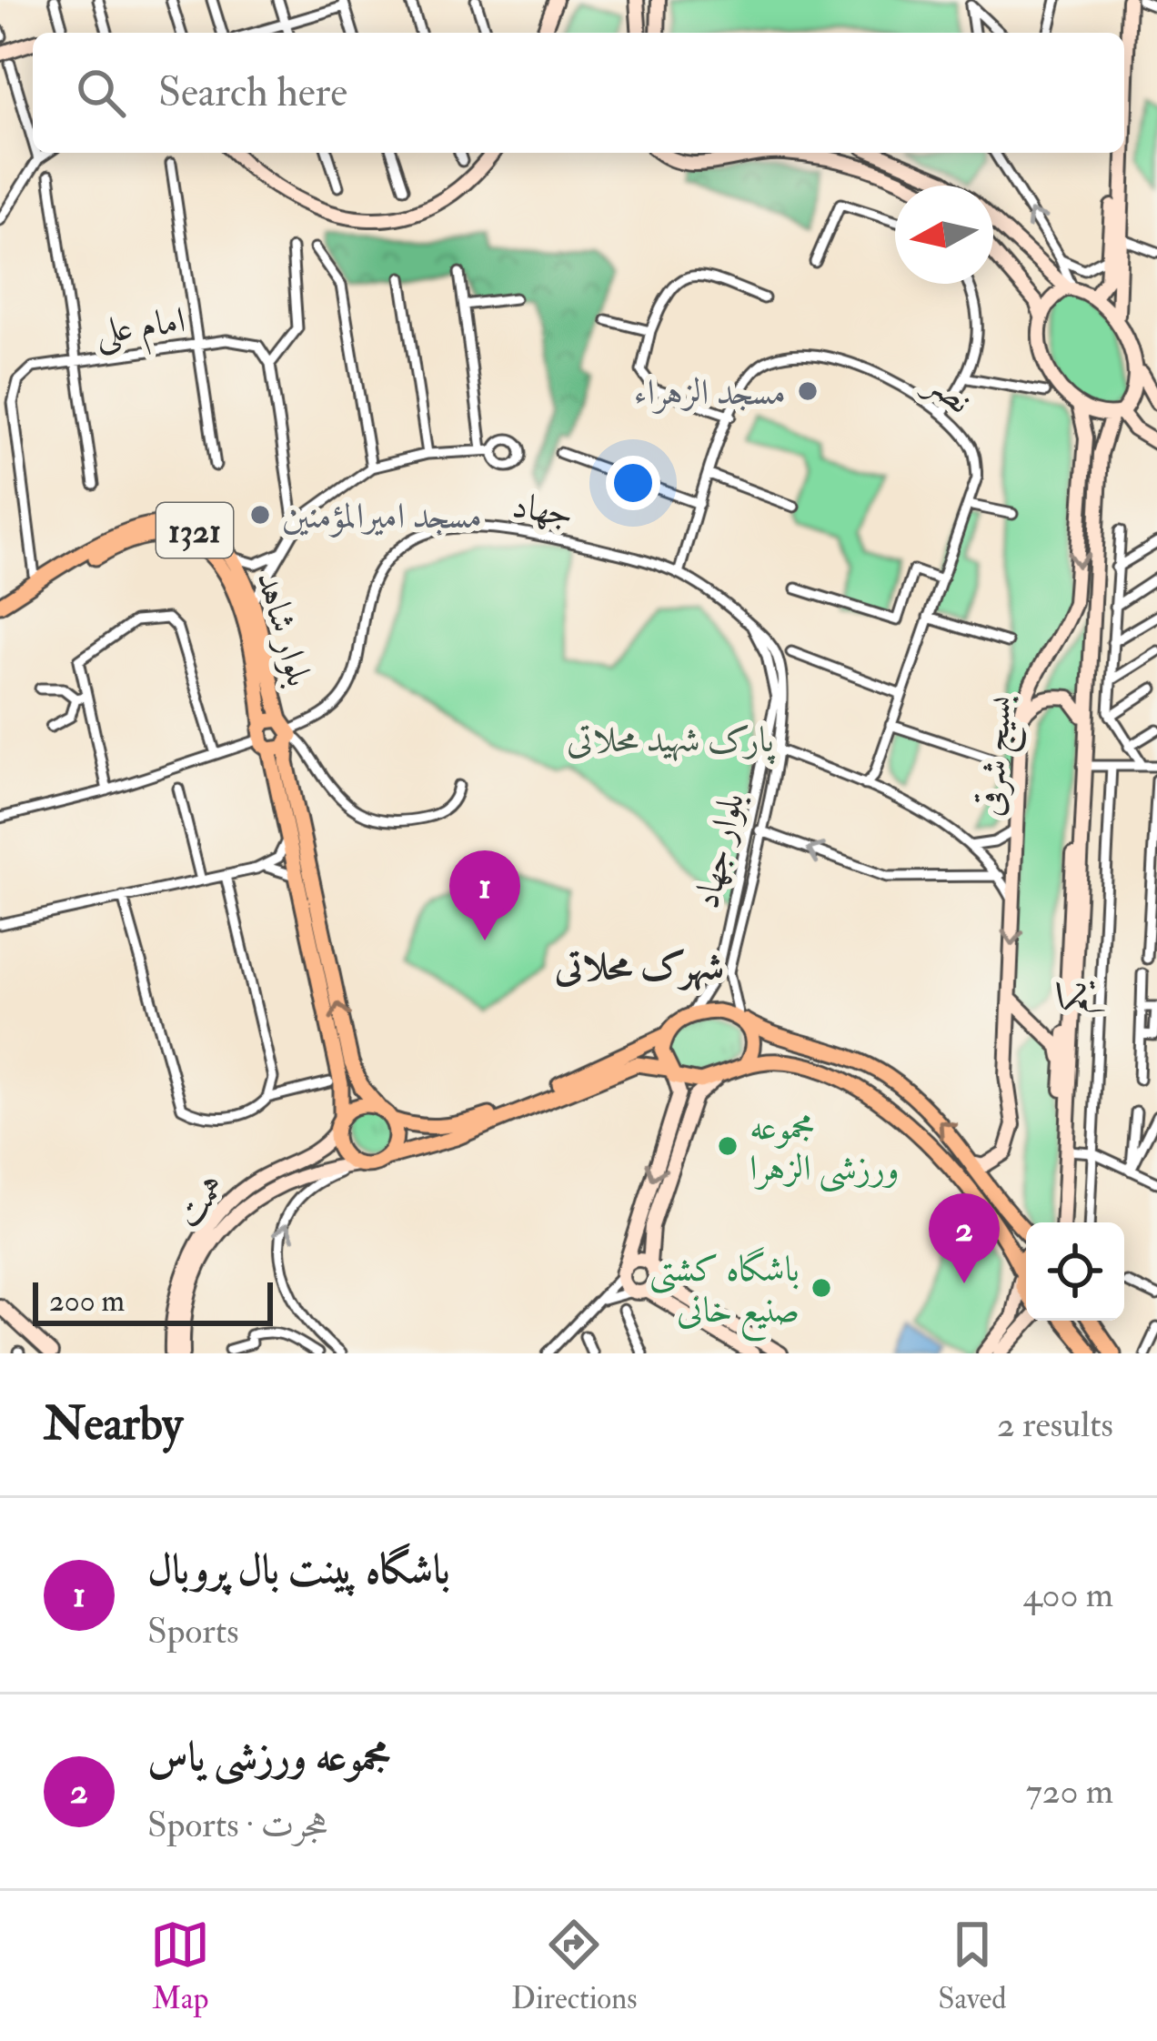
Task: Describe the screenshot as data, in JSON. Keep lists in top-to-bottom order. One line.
{"streets":{"main road":["1321","بلوار شاهد","بسیج شرقی","همت"],"street":["امام علی","نصر","جهاد","بلوار جهاد","یکم"]},"crossings":[["امام علی","بلوار شاهد"],["نصر","جهاد"],["جهاد","بلوار شاهد"],["جهاد","بلوار جهاد"],["بلوار شاهد","همت"]],"districts":["شهرک محلاتی"],"parks":["پارک شهید محلاتی"],"places":["مسجد الزهراء","مسجد امیرالمؤمنین","مجموعه ورزشی الزهرا","باشگاه کشتی صنیع خانی"],"scale_bar":"200 m","north":"left","page":{"search":"Search here","pins":["1","2"],"scale":"200 m","heading":["Nearby","2 results"],"list":[{"mark":"1","name":"باشگاه پینت بال پروبال","note":"Sports","value":"400 m"},{"mark":"2","name":"مجموعه ورزشی یاس","note":"Sports · هجرت","value":"720 m"}],"nav":["Map","Directions","Saved"]}}
